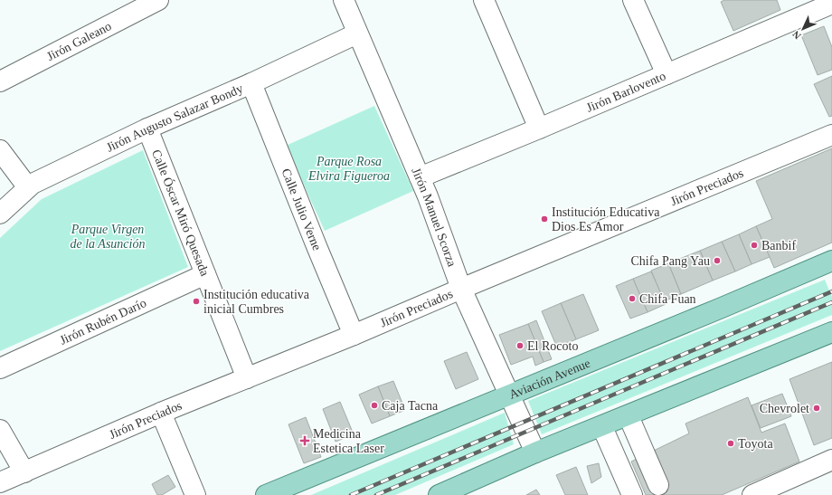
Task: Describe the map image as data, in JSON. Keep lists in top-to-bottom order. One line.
{"streets":{"main road":["Aviación Avenue"],"street":["Jirón Galeano","Jirón Barlovento","Jirón Augusto Salazar Bondy","Jirón Preciados","Calle Julio Verne","Calle Óscar Miró Quesada","Jirón Manuel Scorza","Jirón Rubén Darío"]},"crossings":[["Jirón Barlovento","Jirón Manuel Scorza"],["Jirón Augusto Salazar Bondy","Calle Julio Verne"],["Jirón Augusto Salazar Bondy","Calle Óscar Miró Quesada"],["Jirón Augusto Salazar Bondy","Jirón Manuel Scorza"],["Jirón Preciados","Calle Julio Verne"],["Jirón Preciados","Calle Óscar Miró Quesada"],["Jirón Preciados","Jirón Manuel Scorza"],["Calle Óscar Miró Quesada","Jirón Rubén Darío"],["Jirón Manuel Scorza","Aviación Avenue"]],"parks":["Parque Rosa Elvira Figueroa","Parque Virgen de la Asunción"],"places":{"other":["Institución Educativa Dios Es Amor","Banbif","Chifa Pang Yau","Chifa Fuan","Institución educativa inicial Cumbres","El Rocoto","Caja Tacna","Chevrolet","Toyota"],"health":["Medicina Estetica Laser"]},"north":"bottom left"}
